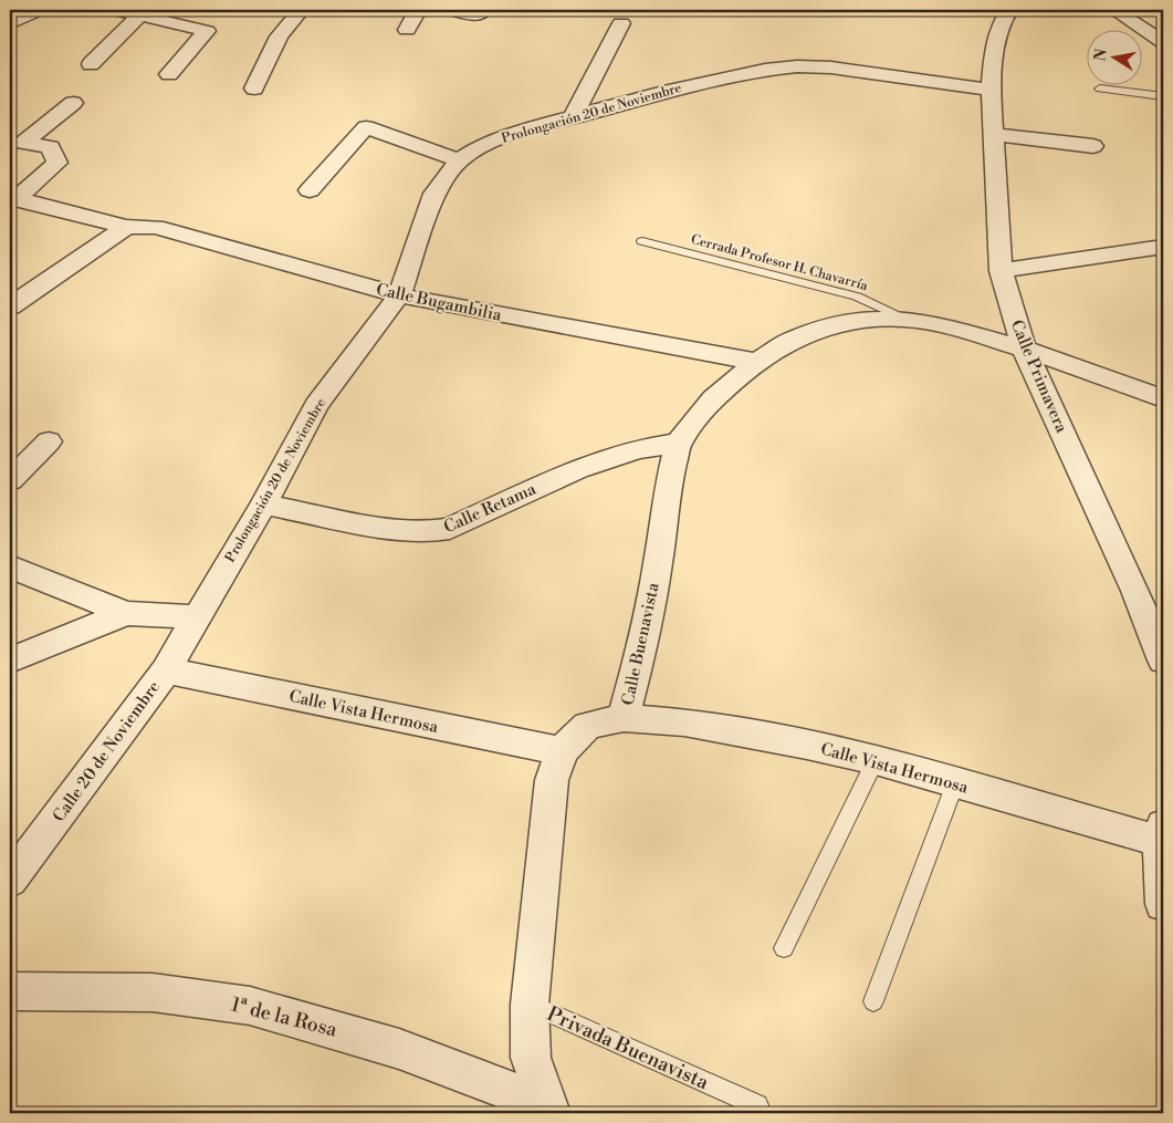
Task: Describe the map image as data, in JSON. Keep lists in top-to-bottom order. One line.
{"streets":{"street":["Prolongación 20 de Noviembre","Calle Bugambilia","Calle Primavera","Calle Retama","Calle Buenavista","Calle Vista Hermosa","Calle 20 de Noviembre","1ª de la Rosa"],"lane":["Cerrada Profesor H. Chavarría","Privada Buenavista"]},"crossings":[["Prolongación 20 de Noviembre","Calle Bugambilia"],["Prolongación 20 de Noviembre","Calle Primavera"],["Prolongación 20 de Noviembre","Calle Retama"],["Prolongación 20 de Noviembre","Calle 20 de Noviembre"],["Calle Bugambilia","Calle Buenavista"],["Calle Retama","Calle Buenavista"],["Calle Buenavista","Calle Vista Hermosa"],["Calle Buenavista","1ª de la Rosa"],["Calle Buenavista","Privada Buenavista"],["Calle Vista Hermosa","Calle 20 de Noviembre"]],"north":"left"}
